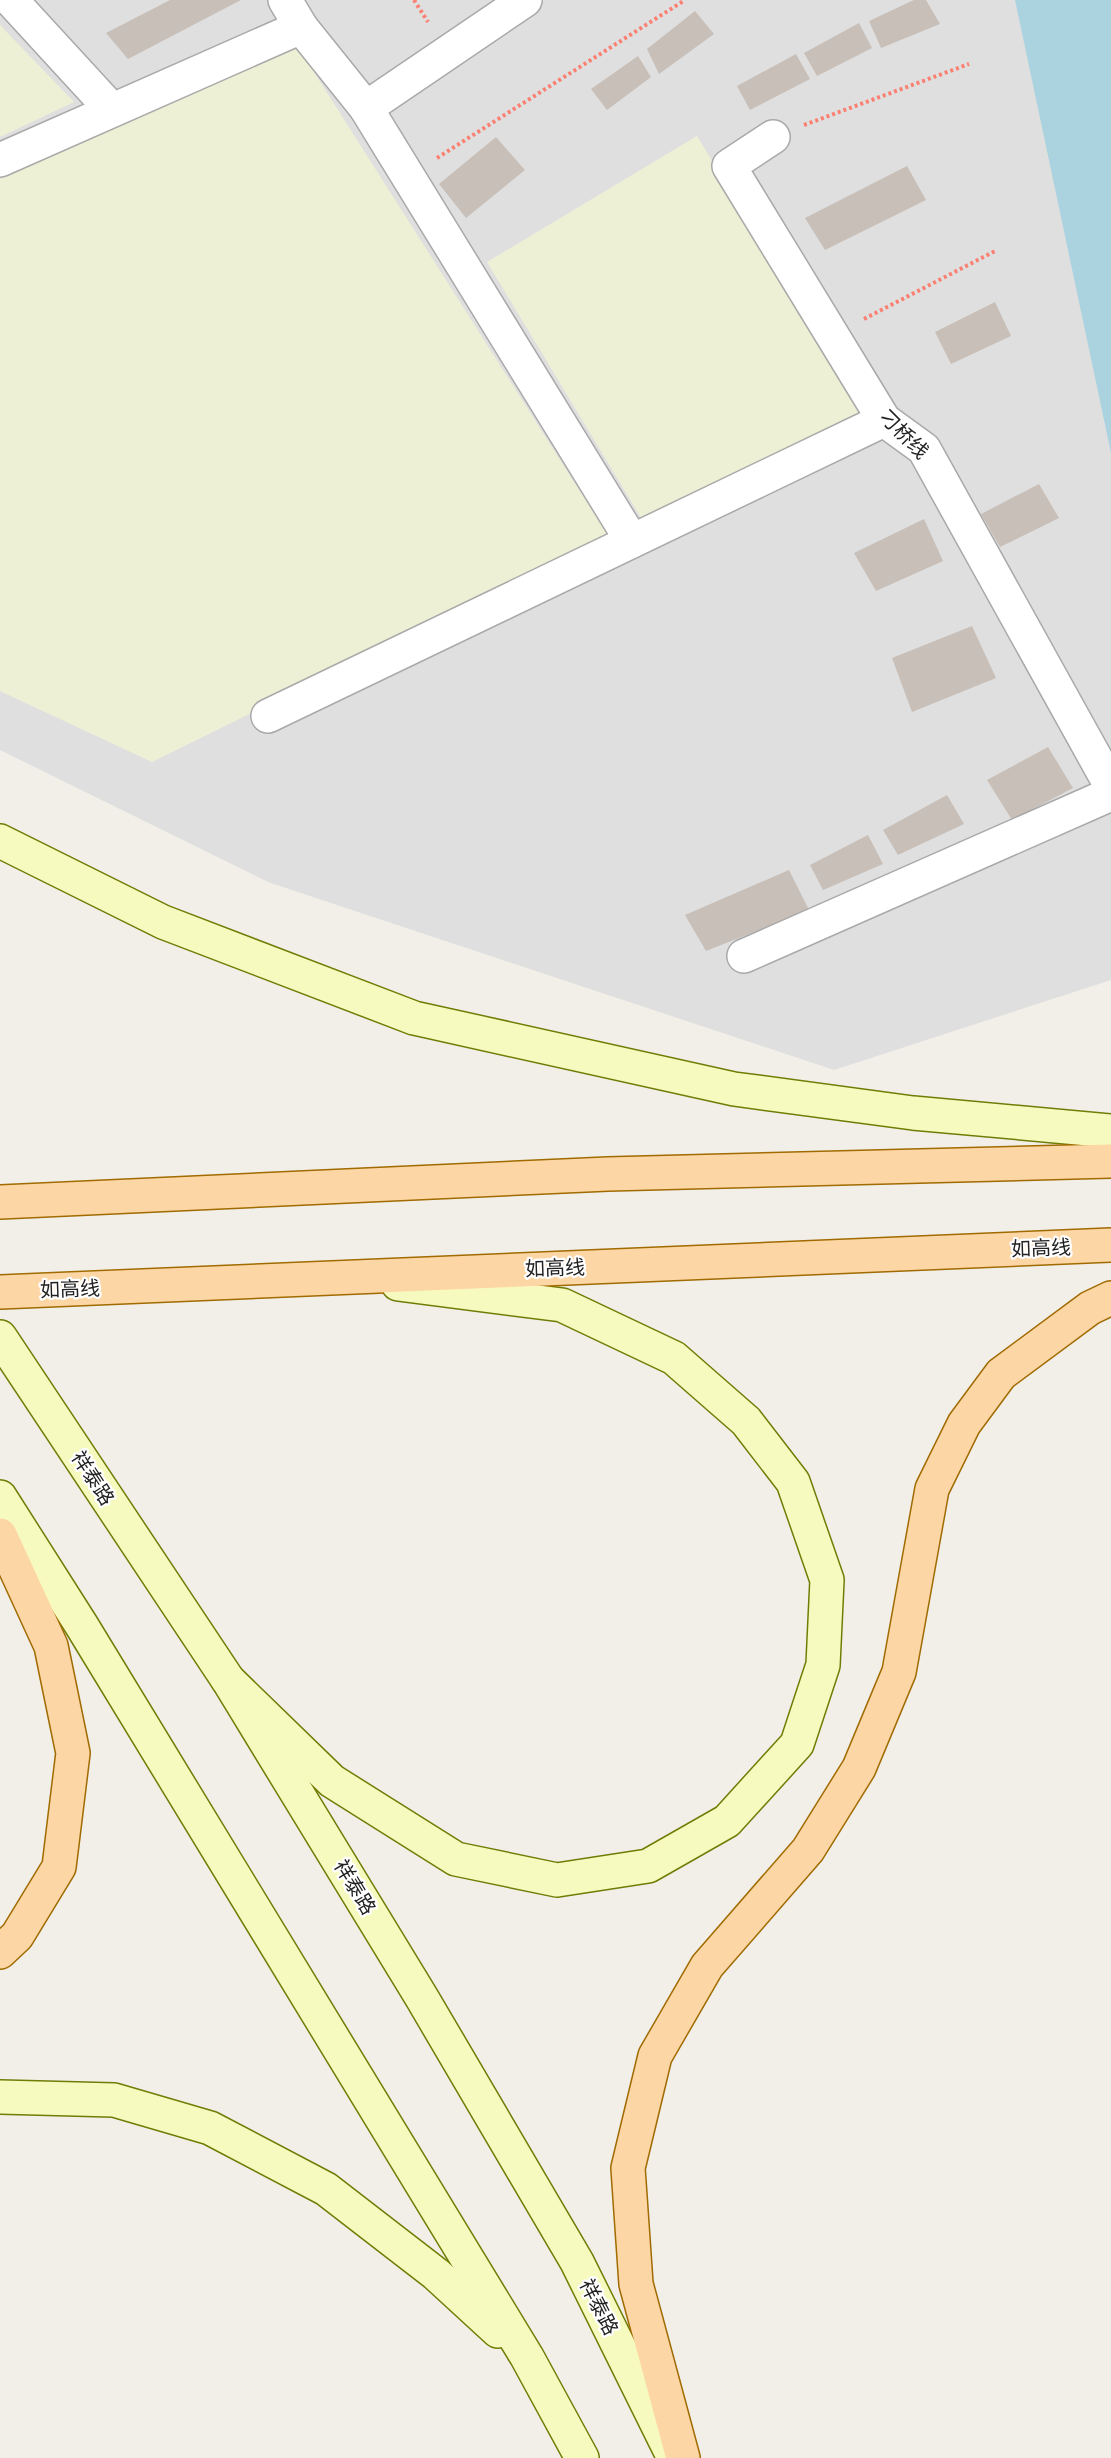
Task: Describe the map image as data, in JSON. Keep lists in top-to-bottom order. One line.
{"streets":{"main road":["如高线","祥泰路"],"street":["刁桥线"]}}
